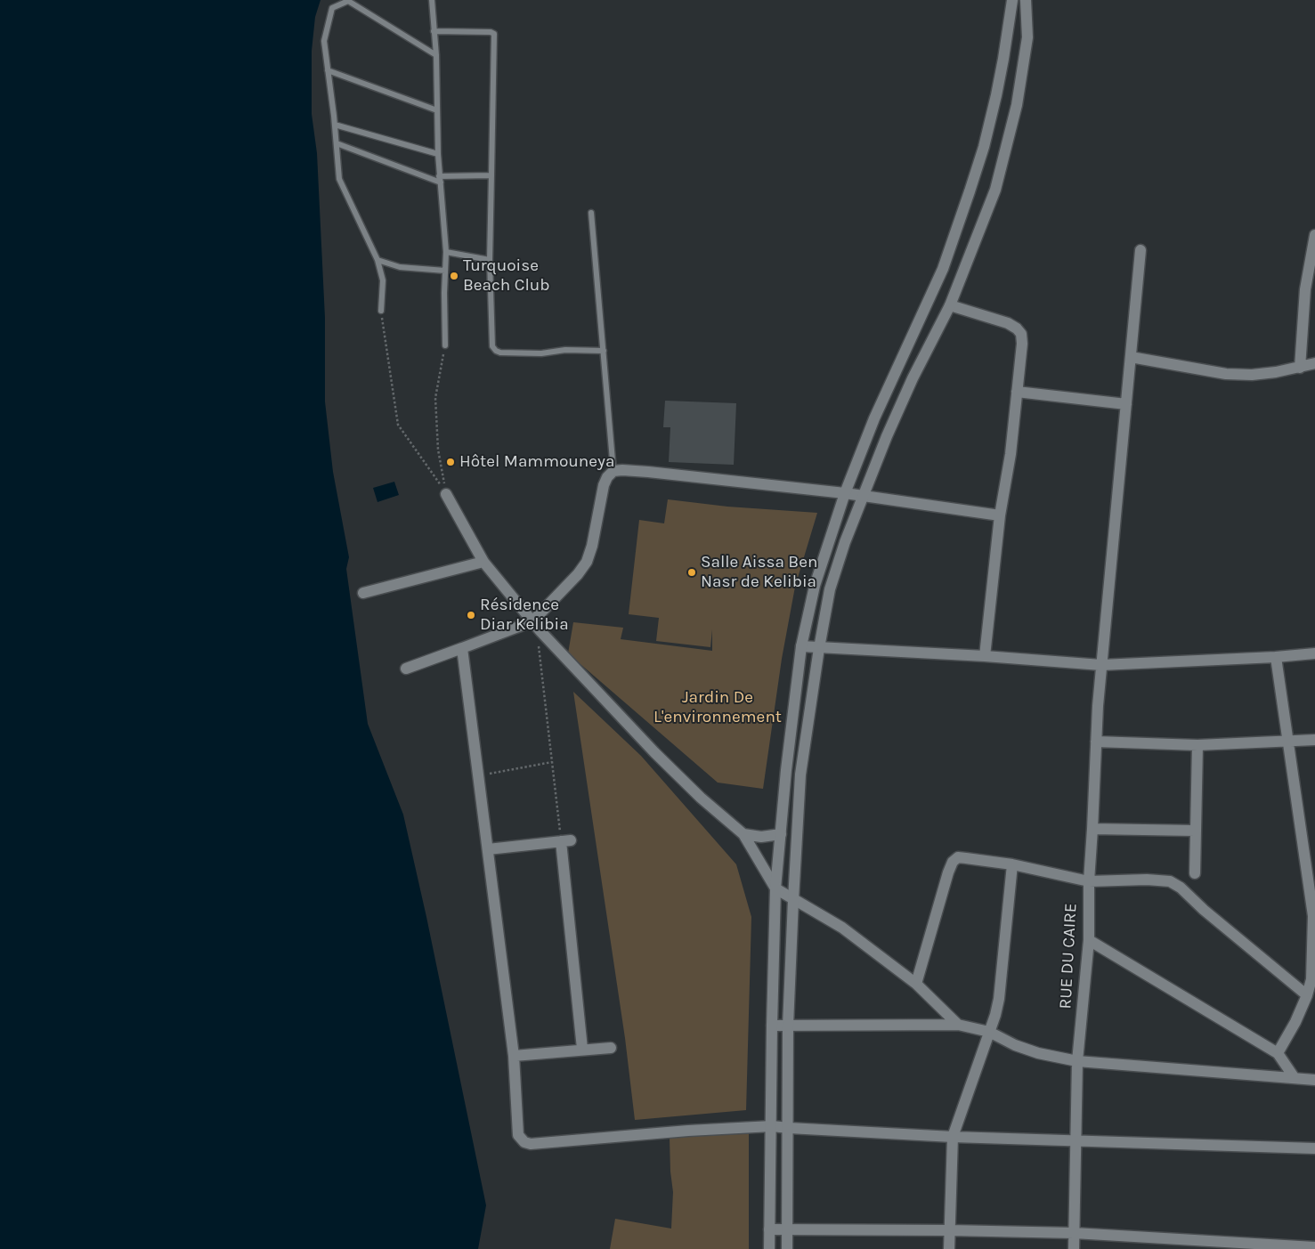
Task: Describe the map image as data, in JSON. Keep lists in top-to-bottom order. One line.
{"streets":{"street":["RUE DU CAIRE"]},"parks":["Jardin De L'environnement"],"places":["Turquoise Beach Club","Hôtel Mammouneya","Salle Aissa Ben Nasr de Kelibia","Résidence Diar Kelibia"]}
